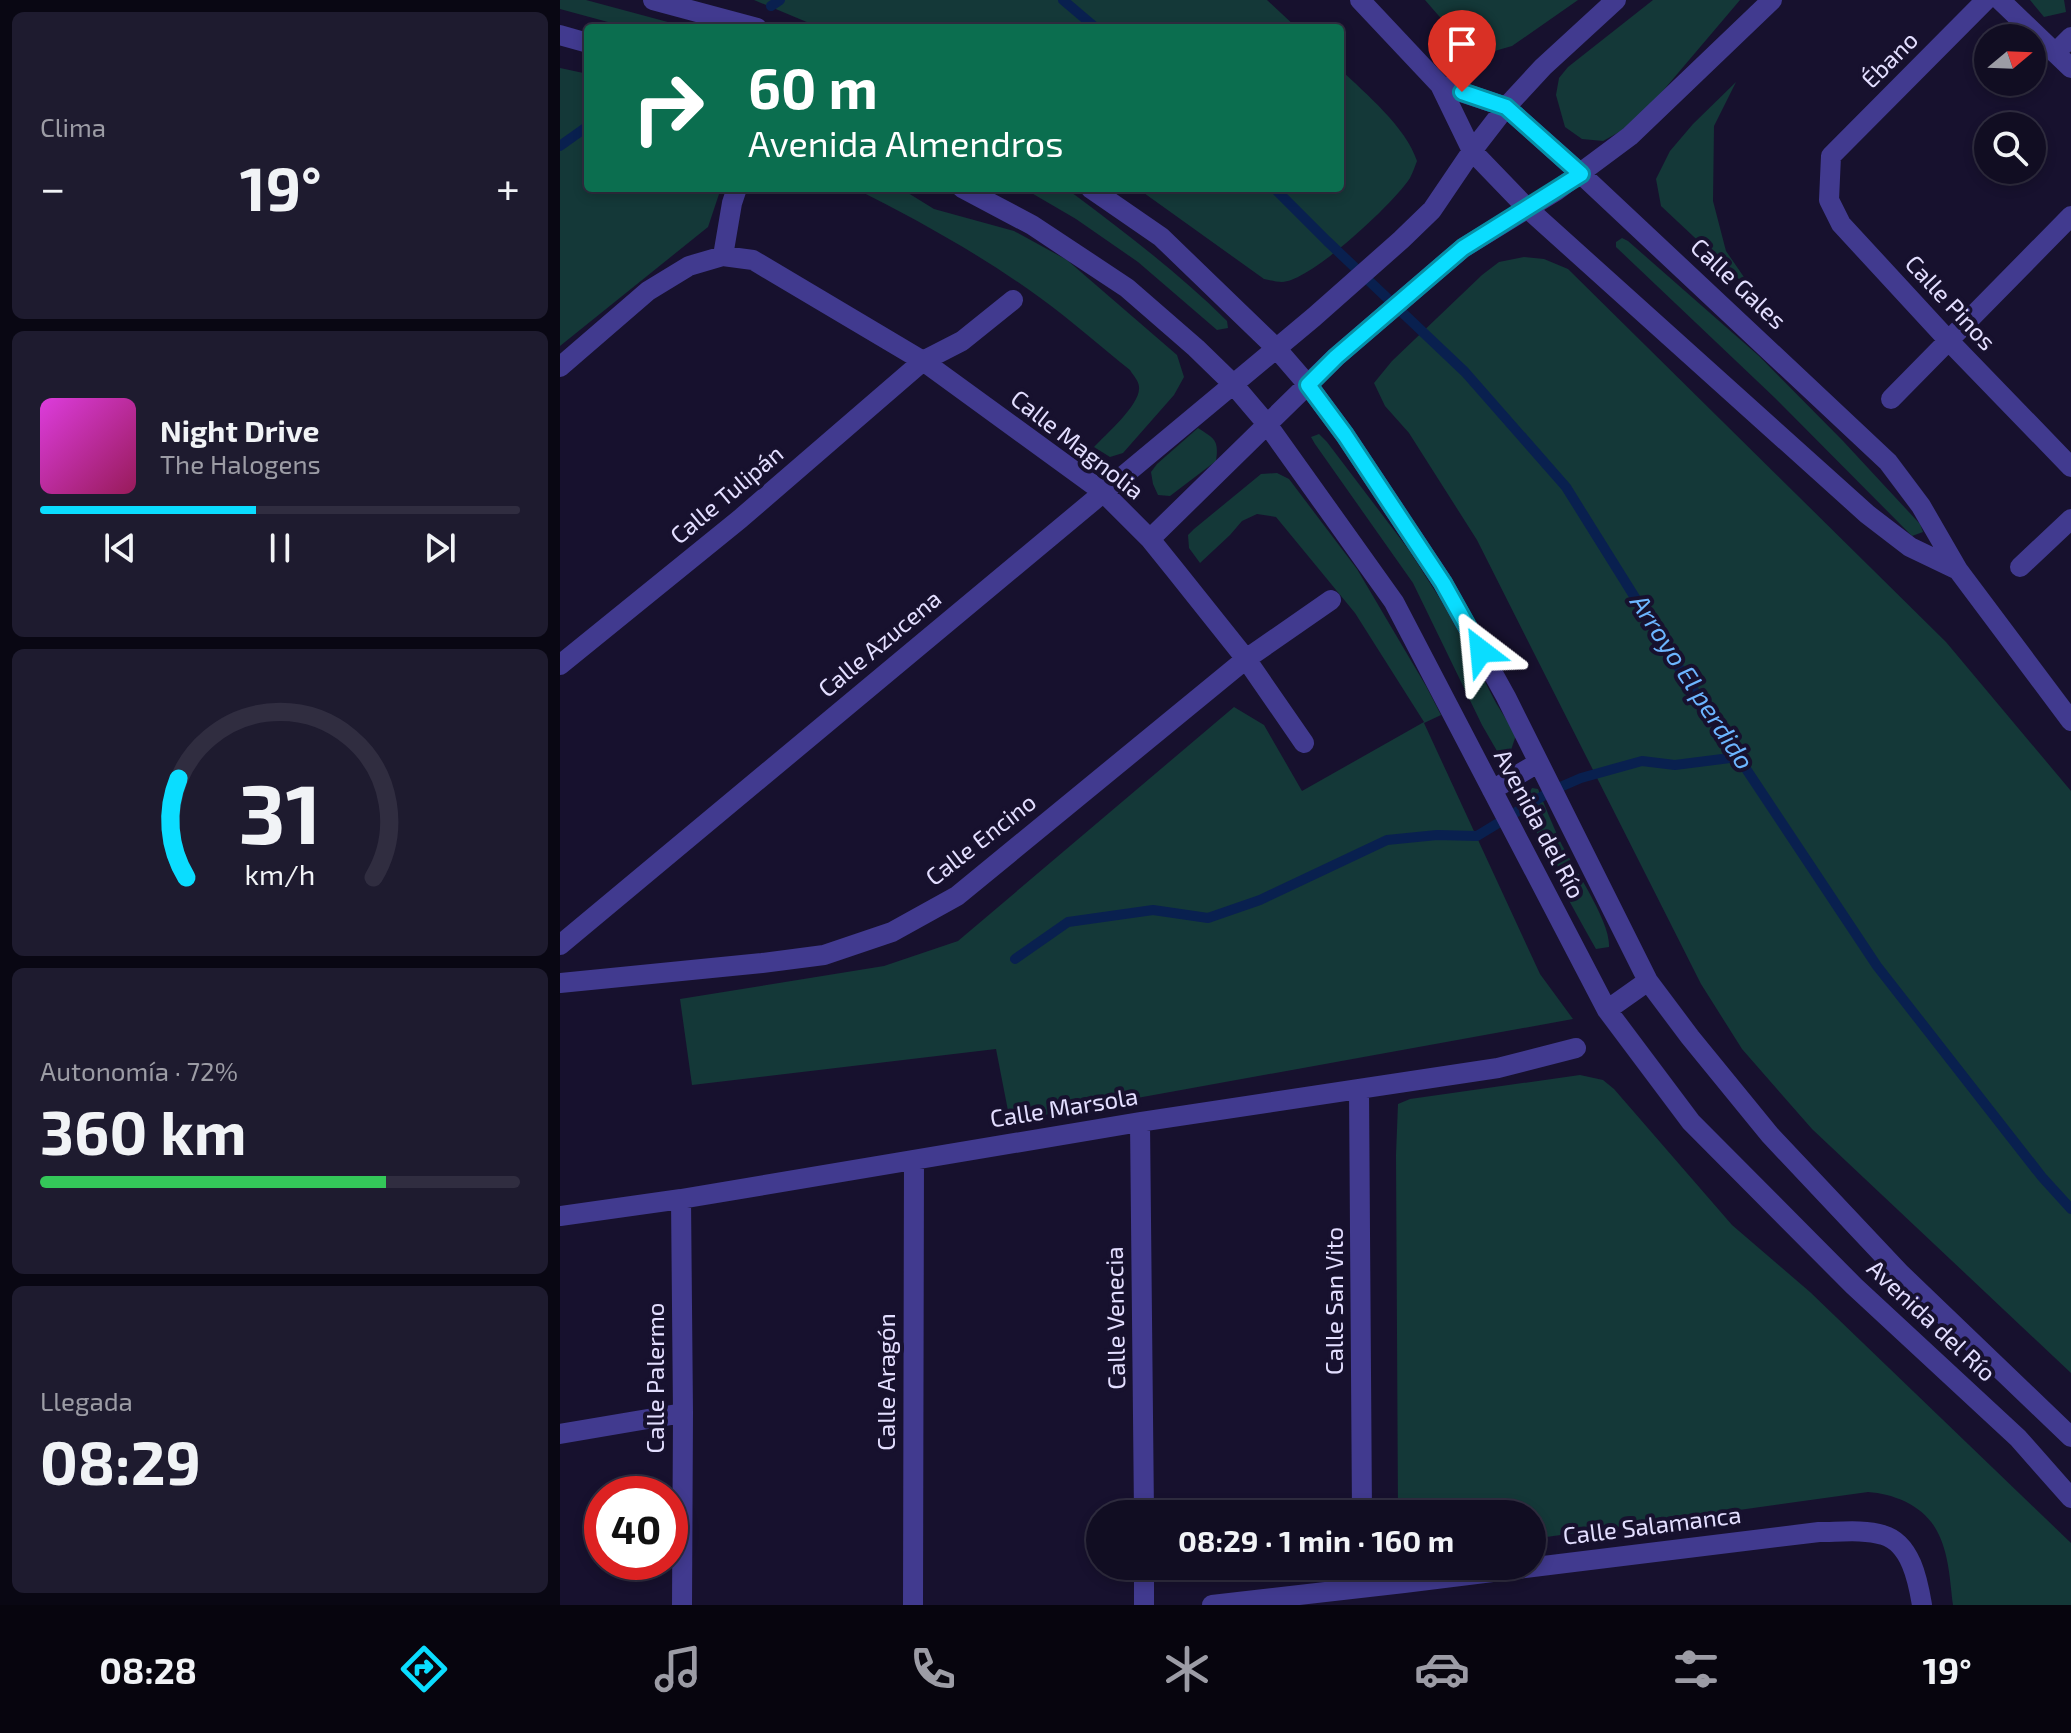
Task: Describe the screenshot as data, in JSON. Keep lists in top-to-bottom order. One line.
{"streets":{"street":["Ébano","Calle Gales","Calle Pinos","Calle Magnolia","Calle Tulipán","Calle Azucena","Avenida del Río","Calle Encino","Calle Marsola","Calle San Vito","Calle Venecia","Calle Palermo","Calle Aragón","Calle Salamanca"]},"crossings":[["Ébano","Calle Pinos"],["Calle Gales","Calle Azucena"],["Calle Magnolia","Calle Tulipán"],["Calle Magnolia","Calle Azucena"],["Calle Magnolia","Calle Encino"],["Calle Azucena","Avenida del Río"],["Calle Marsola","Calle San Vito"],["Calle Marsola","Calle Venecia"],["Calle Marsola","Calle Palermo"],["Calle Marsola","Calle Aragón"]],"water":["Arroyo El perdido"],"north":"right","page":{"tile":["Clima",["Autonomía · 72%","360 km"],["Llegada","08:29"]],"turn":["60 m","Avenida Almendros"],"heat":["−","19°","+"],"song":["Night Drive","The Halogens"],"limit":"40","trip":"08:29 · 1 min · 160 m","tabs":["08:28","19°"],"gauge":["31","km/h"]}}
